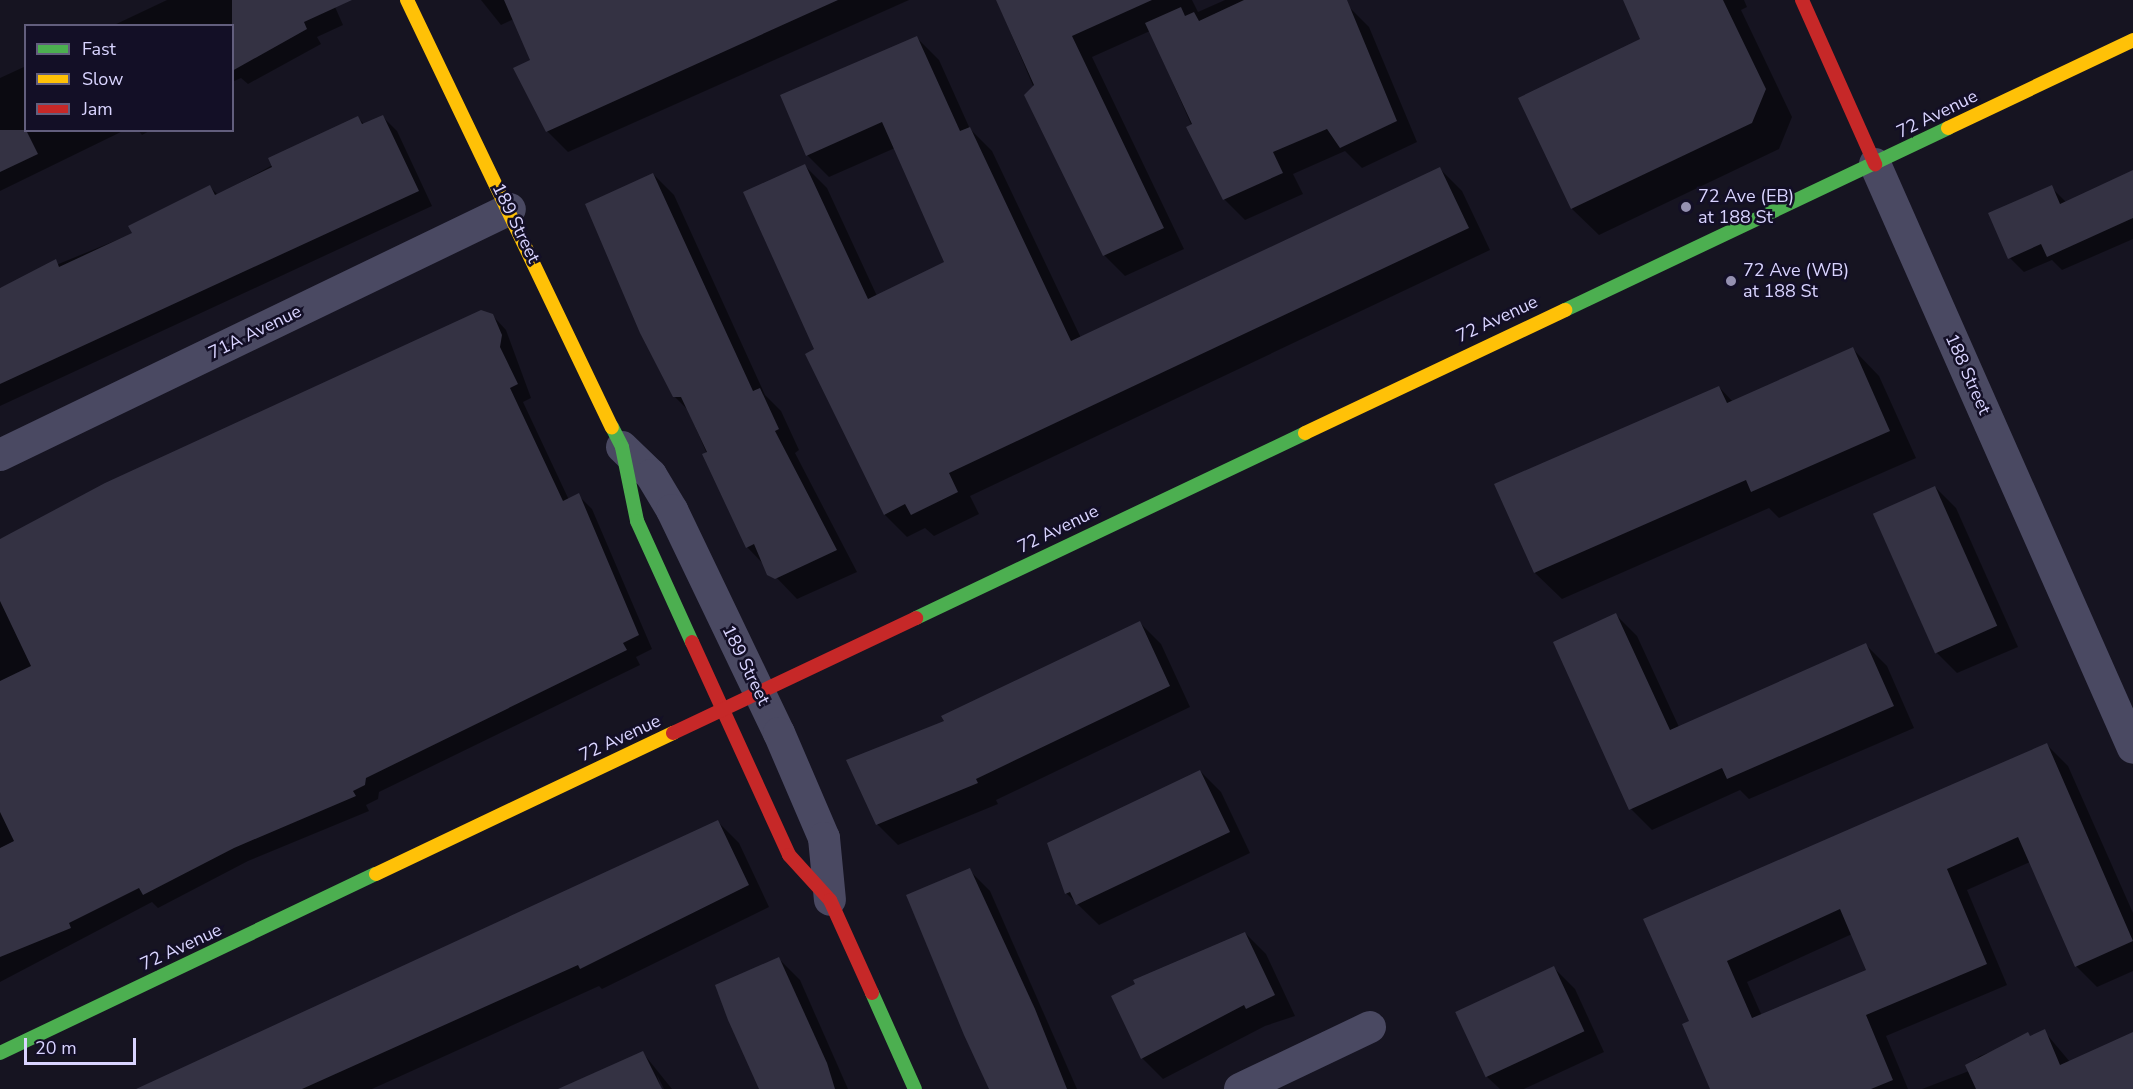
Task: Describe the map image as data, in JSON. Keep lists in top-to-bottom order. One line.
{"streets":{"main road":["72 Avenue","189 Street","188 Street"],"street":["71A Avenue"]},"crossings":[["72 Avenue","189 Street"],["72 Avenue","188 Street"],["189 Street","71A Avenue"]],"places":["72 Ave (EB) at 188 St","72 Ave (WB) at 188 St"],"legend":["Fast","Slow","Jam"],"scale_bar":"20 m"}
